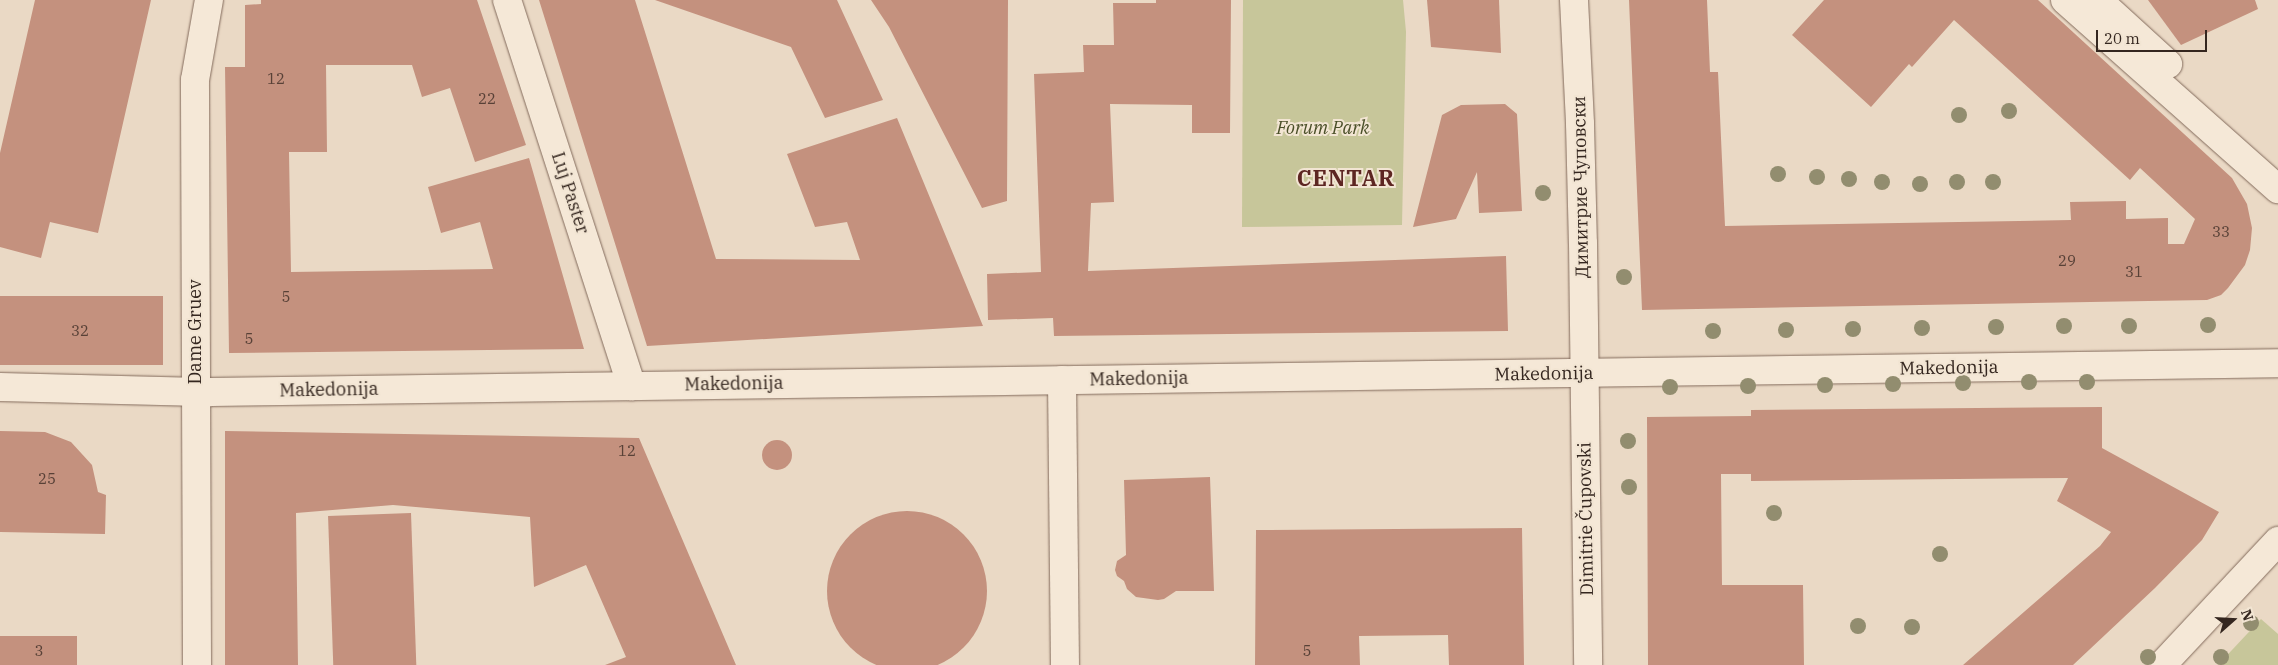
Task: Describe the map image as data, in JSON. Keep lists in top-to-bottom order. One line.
{"streets":{"street":["Димитрие Чуповски","Luj Paster","Dame Gruev","Makedonija","Dimitrie Čupovski"]},"crossings":[["Димитрие Чуповски","Makedonija"],["Димитрие Чуповски","Dimitrie Čupovski"],["Luj Paster","Makedonija"],["Dame Gruev","Makedonija"],["Makedonija","Dimitrie Čupovski"]],"districts":["CENTAR"],"parks":["Forum Park"],"house_numbers":["12","22","33","29","31","5","32","5","12","25","3","5"],"scale_bar":"20 m","north":"right"}
